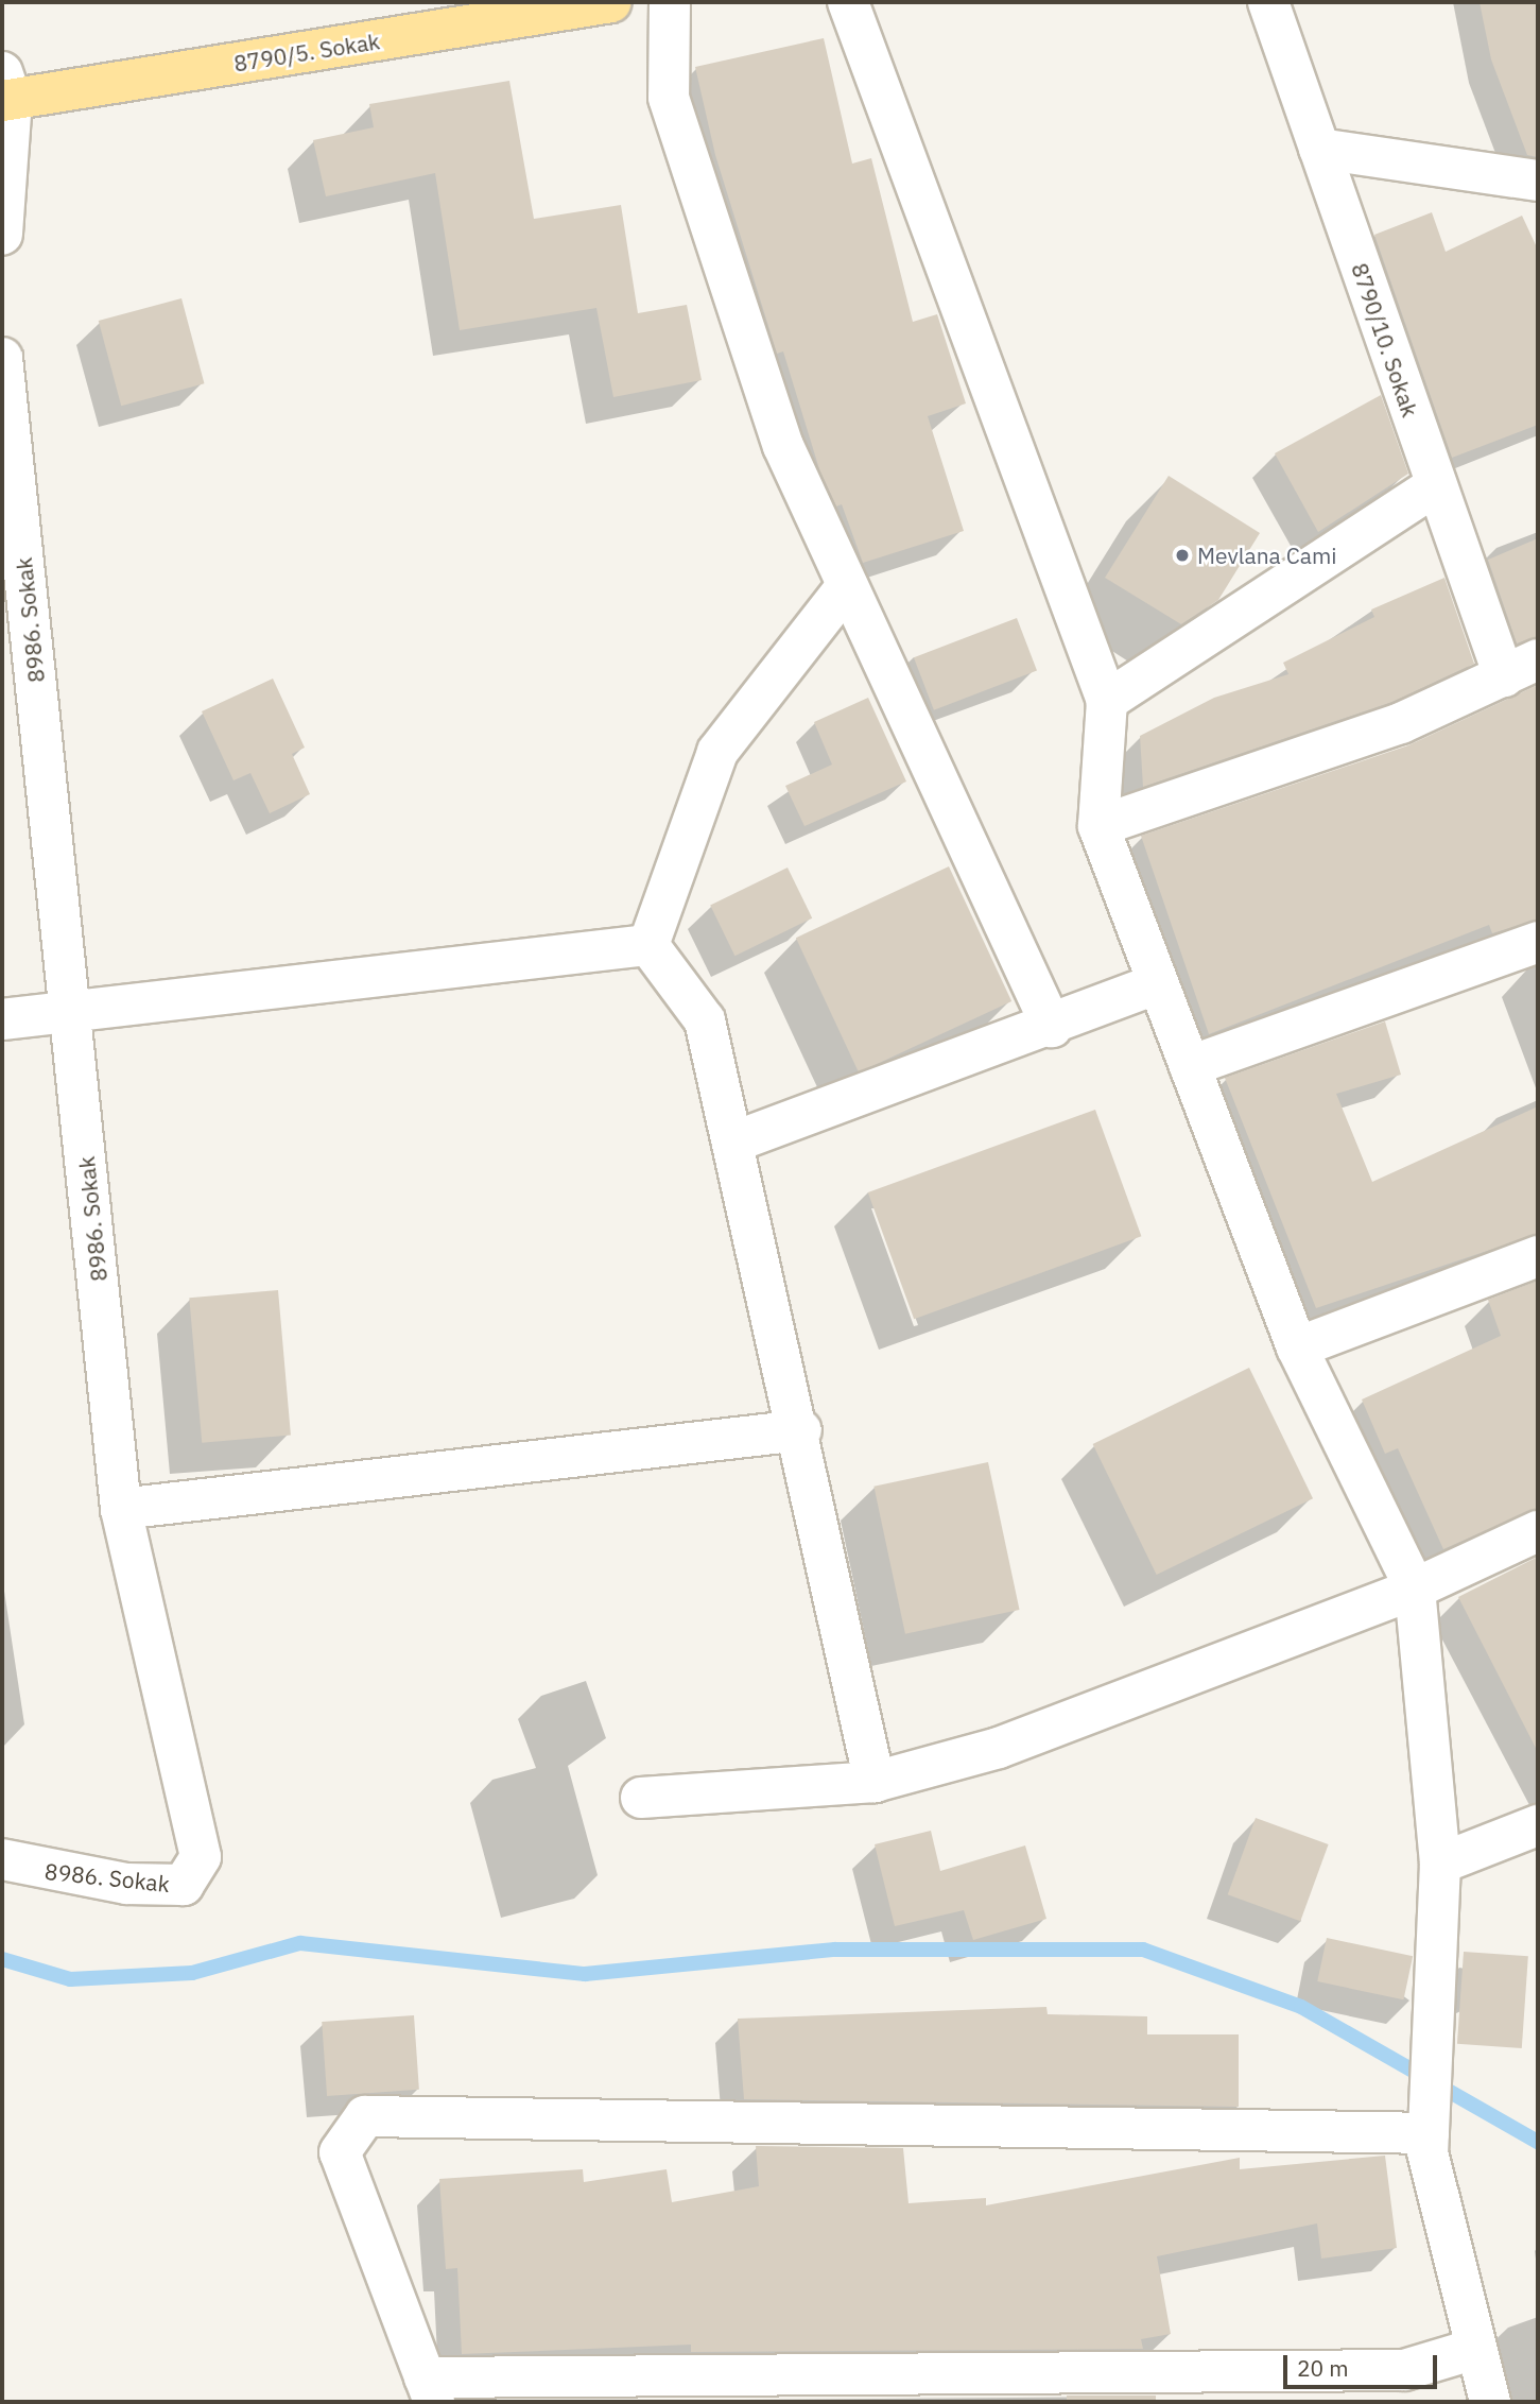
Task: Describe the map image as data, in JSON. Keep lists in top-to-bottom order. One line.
{"streets":{"main road":["8790/5. Sokak"],"street":["8790/10. Sokak","8986. Sokak"]},"places":["Mevlana Cami"],"scale_bar":"20 m"}
